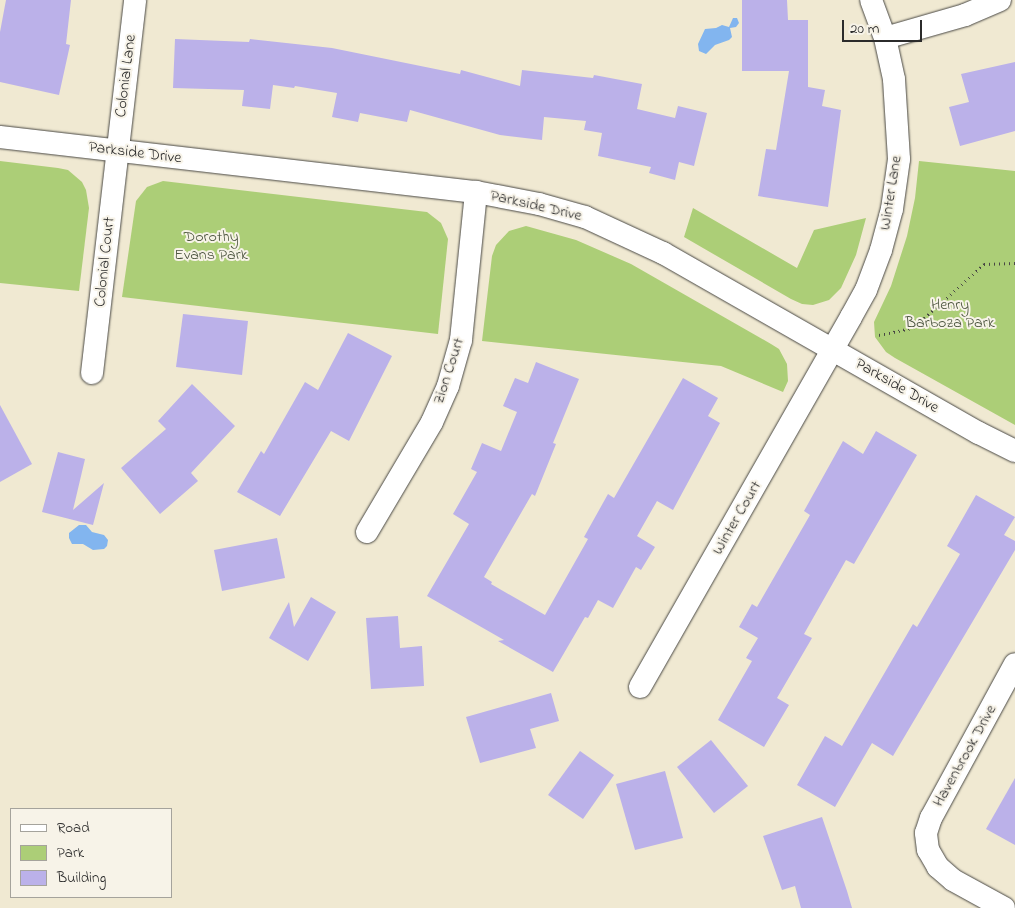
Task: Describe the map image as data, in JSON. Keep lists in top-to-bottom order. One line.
{"streets":{"street":["Colonial Lane","Parkside Drive","Winter Lane","Colonial Court","Zion Court","Winter Court","Havenbrook Drive"]},"crossings":[["Colonial Lane","Parkside Drive"],["Colonial Lane","Colonial Court"],["Parkside Drive","Winter Lane"],["Parkside Drive","Colonial Court"],["Parkside Drive","Zion Court"],["Parkside Drive","Winter Court"],["Winter Lane","Winter Court"]],"parks":["Dorothy Evans Park","Henry Barboza Park"],"legend":["Road","Park","Building"],"scale_bar":"20 m"}
